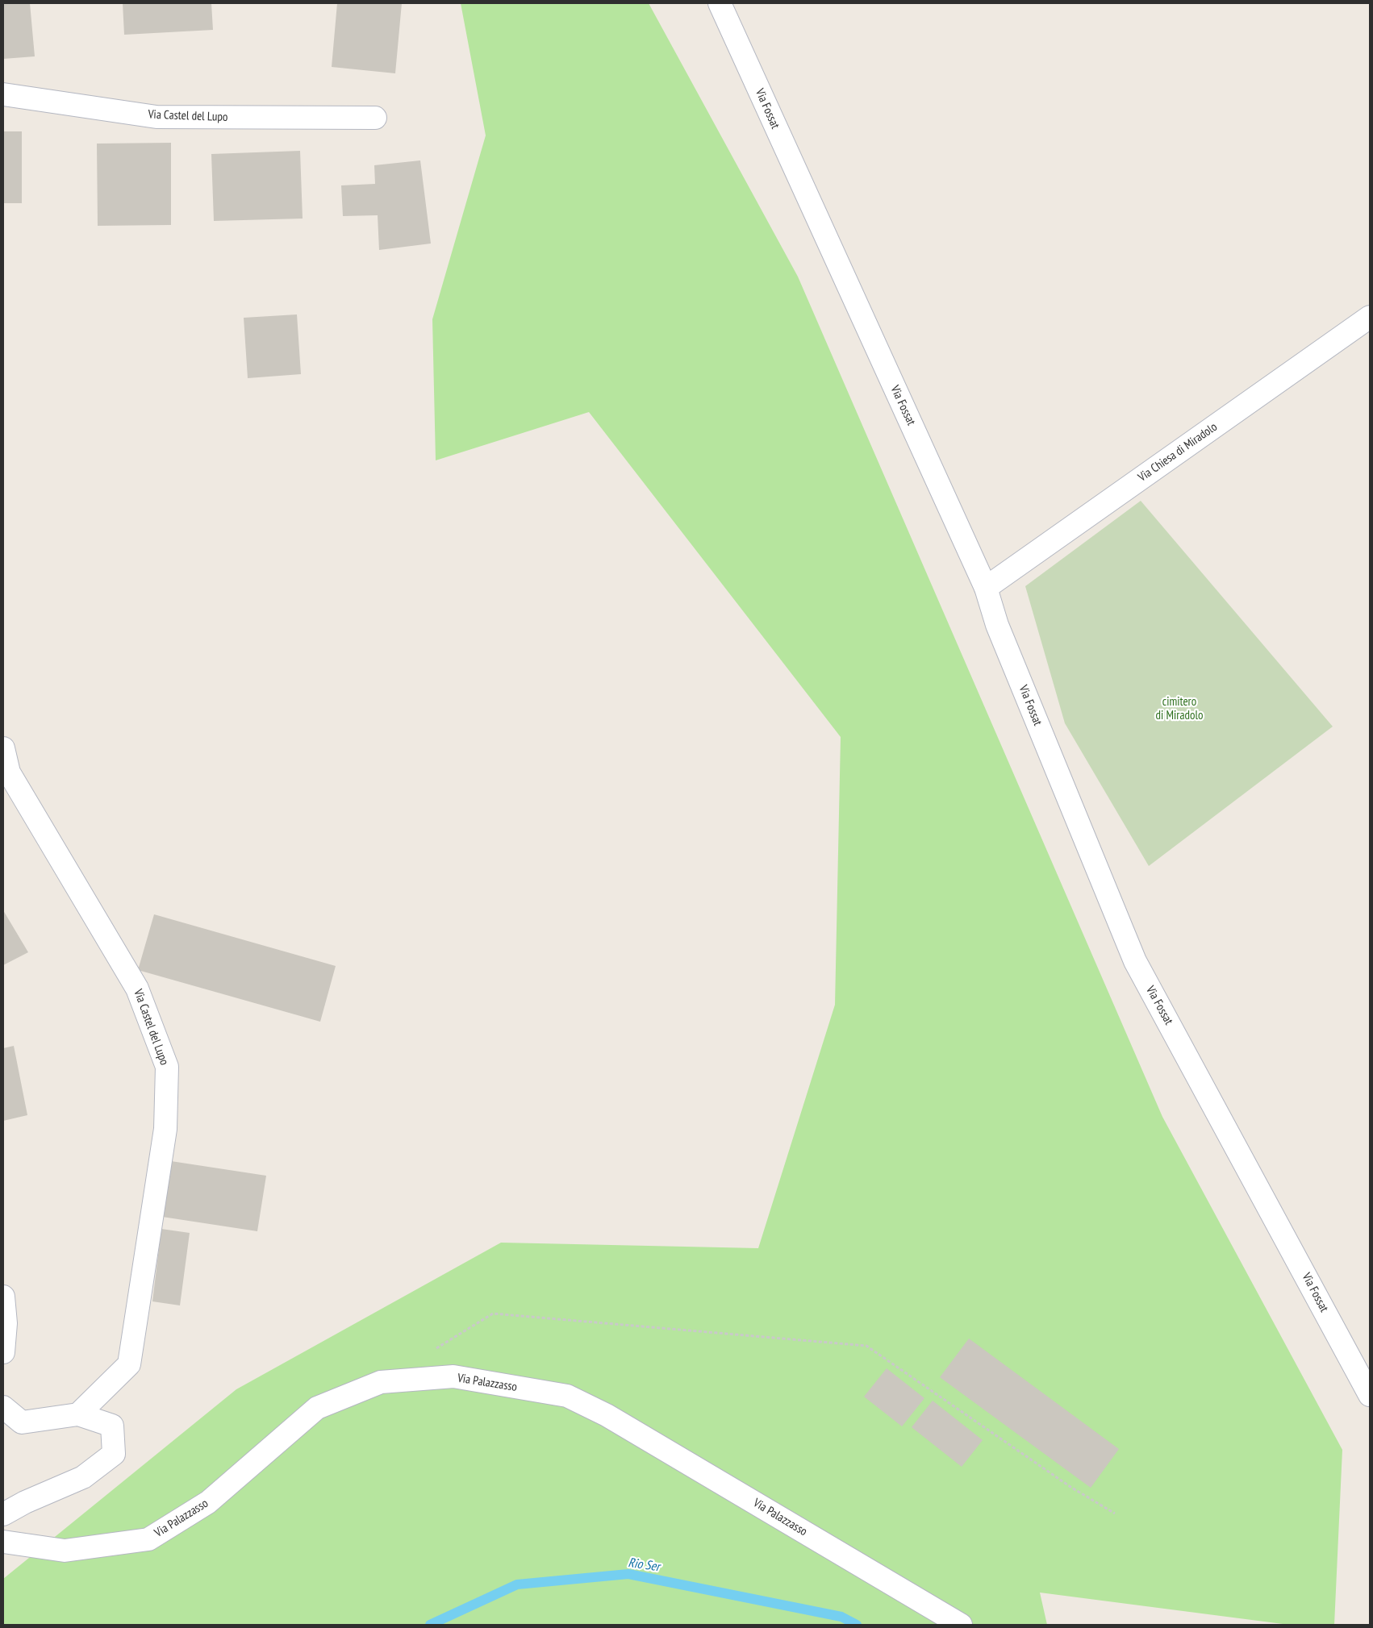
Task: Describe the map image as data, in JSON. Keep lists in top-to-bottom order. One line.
{"streets":{"street":["Via Fossat","Via Castel del Lupo","Via Chiesa di Miradolo","Via Palazzasso"]},"crossings":[["Via Fossat","Via Chiesa di Miradolo"]],"water":["Rio Ser"],"parks":["cimitero di Miradolo"]}
